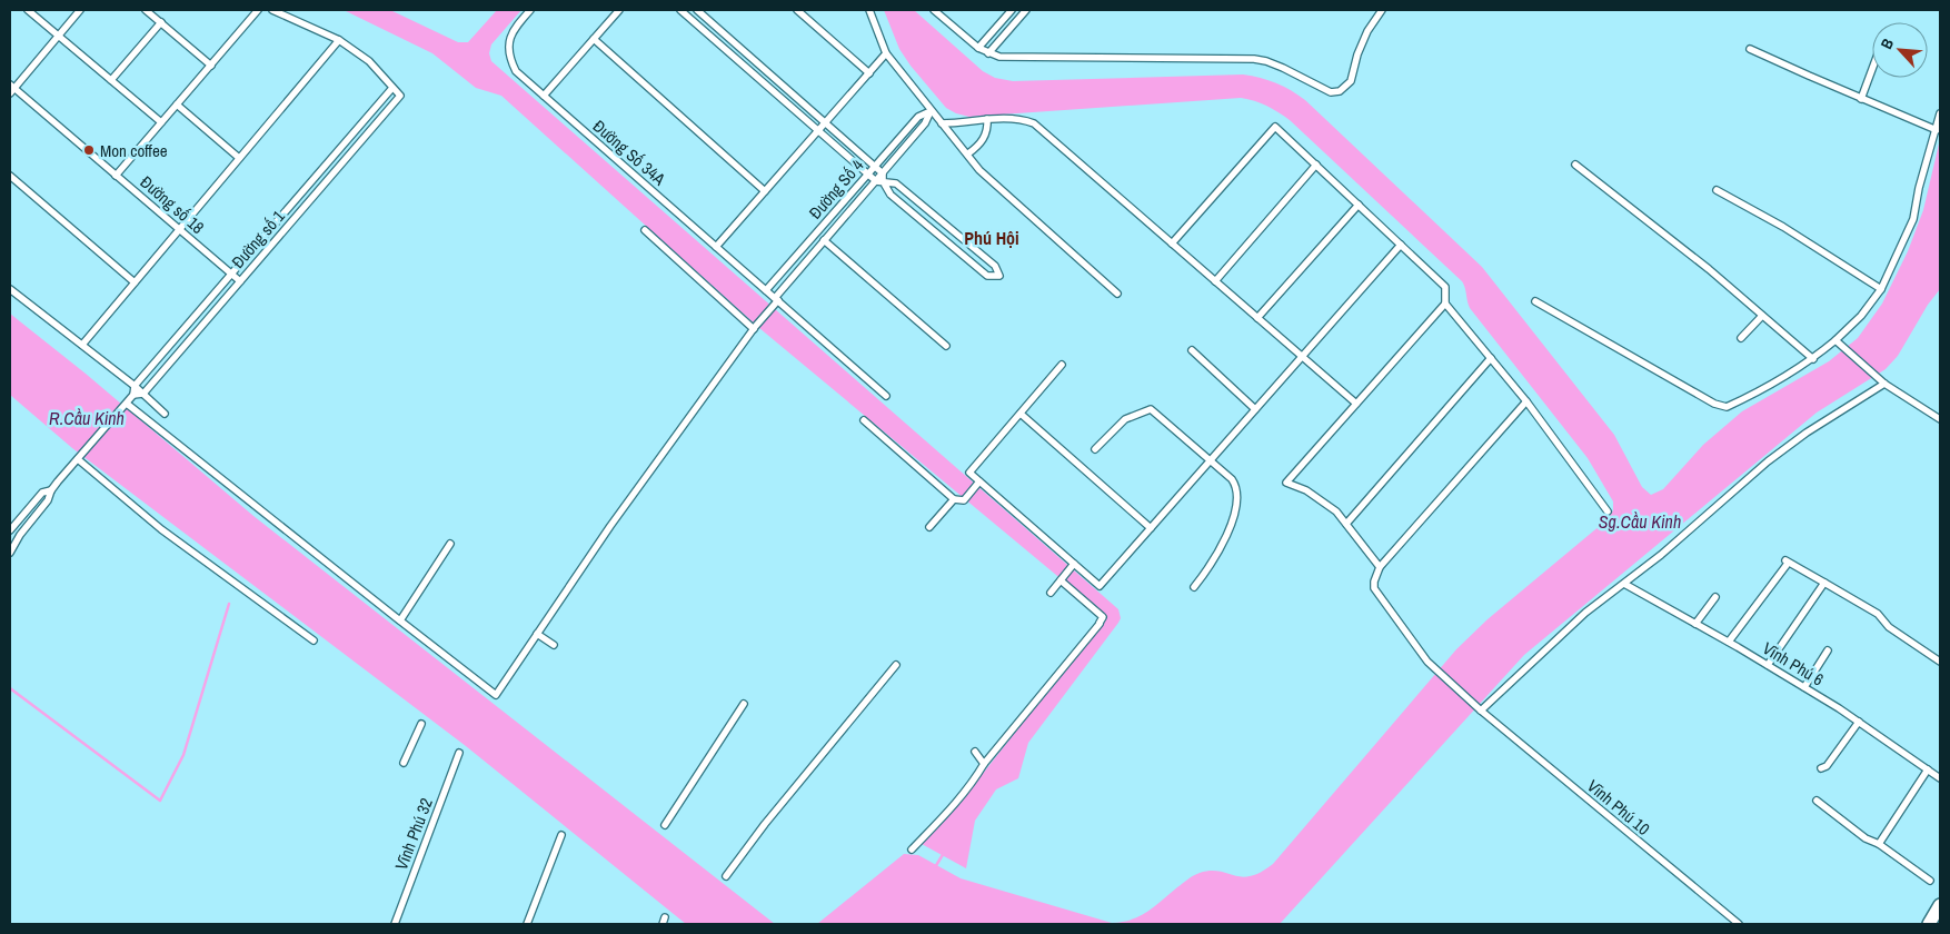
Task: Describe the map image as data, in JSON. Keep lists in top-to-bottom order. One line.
{"streets":{"street":["Đường Số 34A","Đường Số 4","Đường số 18","Đường số 1","Vĩnh Phú 6","Vĩnh Phú 10","Vĩnh Phú 32"]},"crossings":[["Đường Số 34A","Đường Số 4"],["Đường số 18","Đường số 1"]],"districts":["Phú Hội"],"water":["R.Cầu Kinh","Sg.Cầu Kinh"],"places":["Mon coffee"],"north":"top left"}
